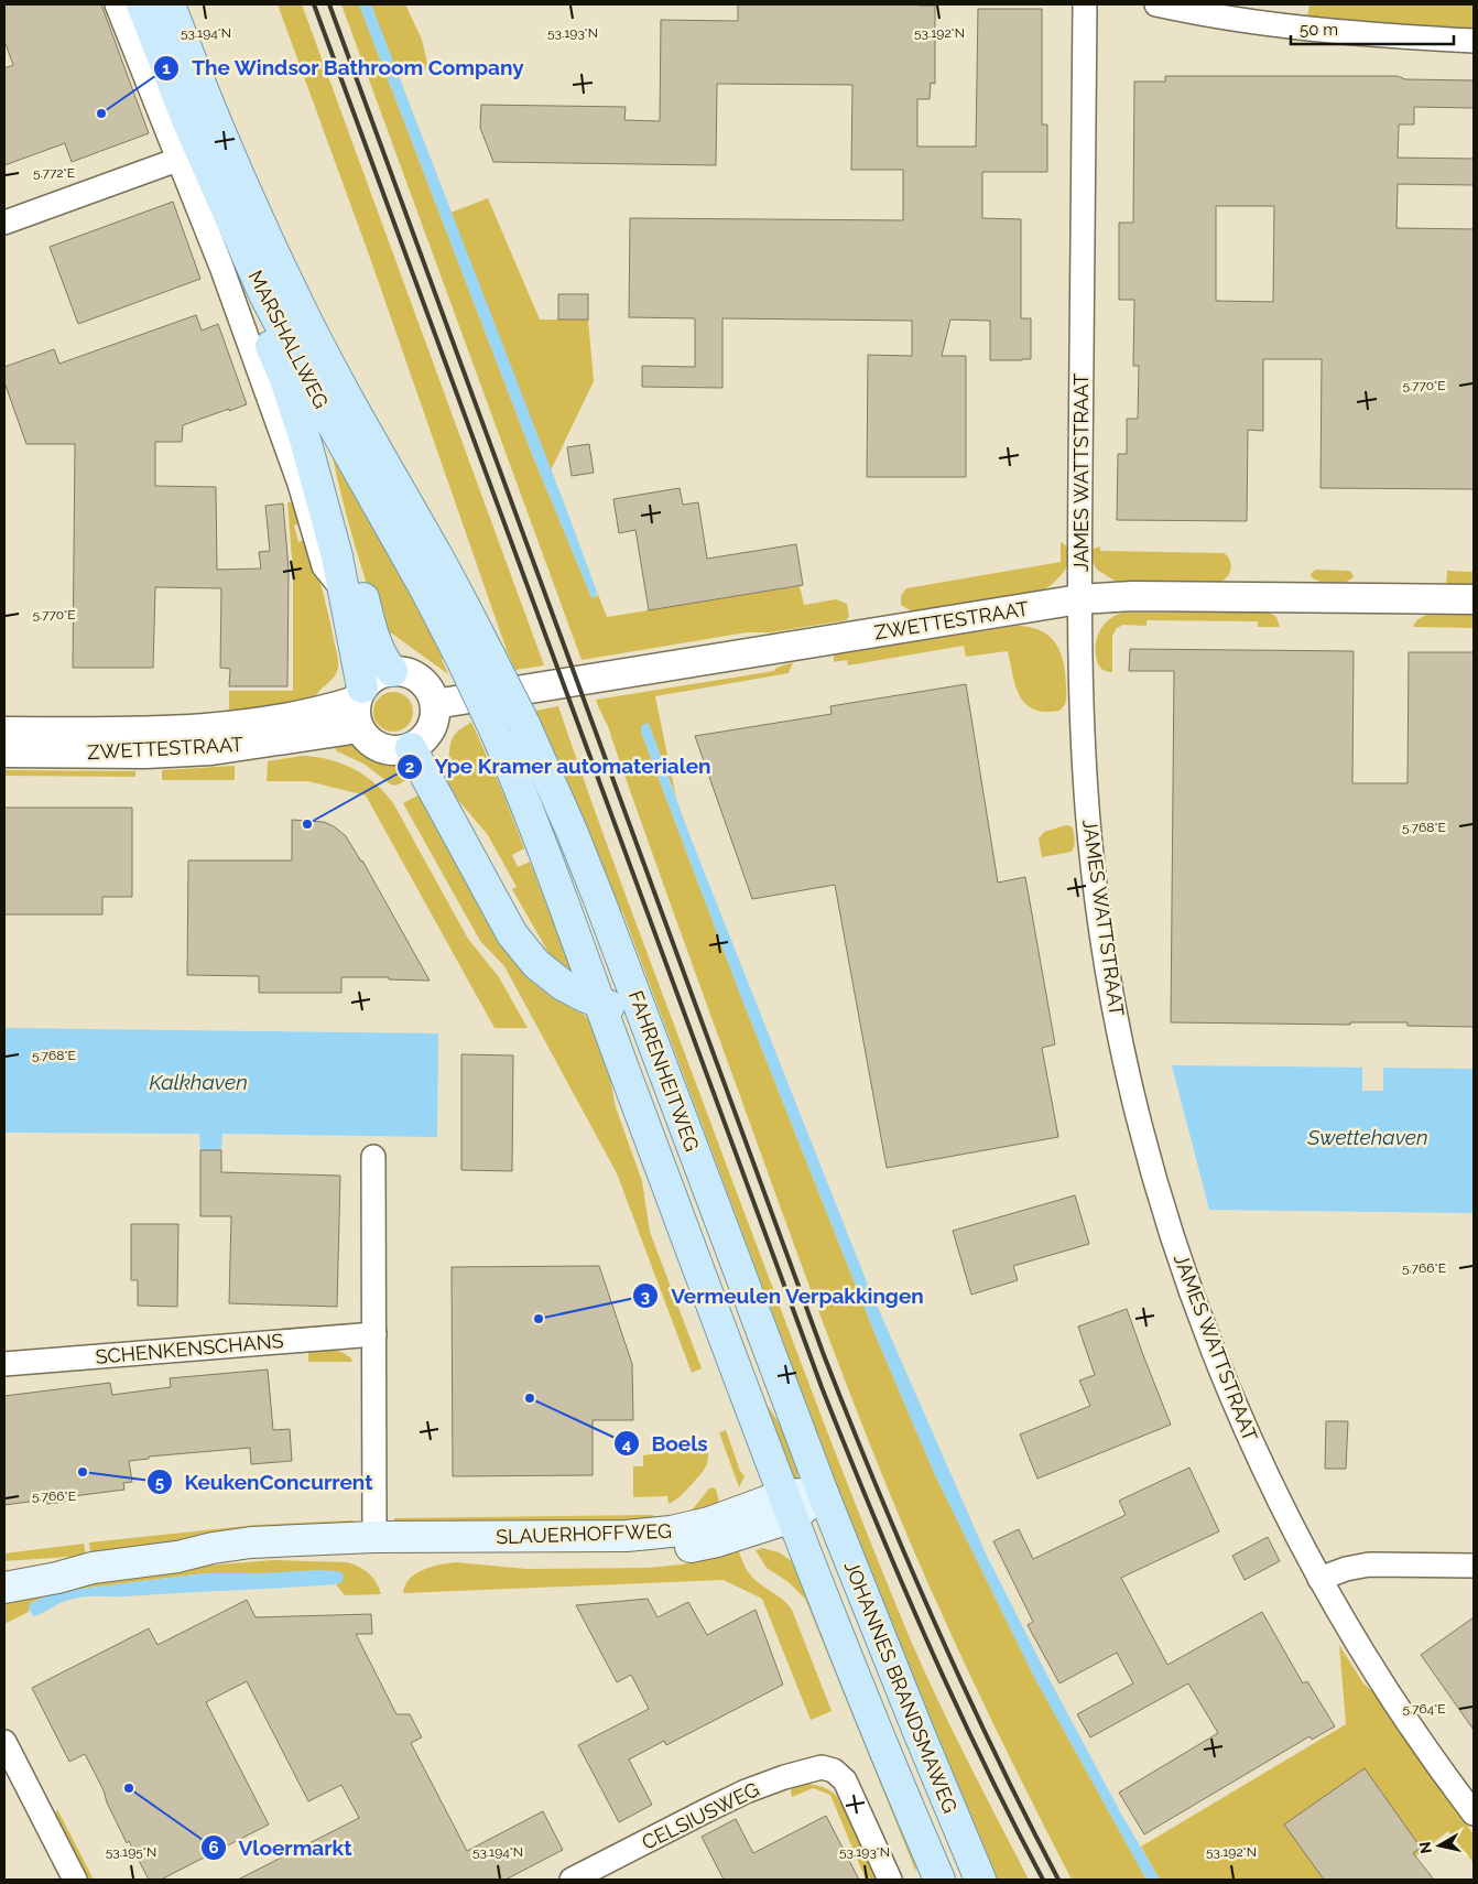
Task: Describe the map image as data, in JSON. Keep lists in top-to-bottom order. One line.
{"streets":{"main road":["MARSHALLWEG","FAHRENHEITWEG","SLAUERHOFFWEG","JOHANNES BRANDSMAWEG"],"street":["JAMES WATTSTRAAT","ZWETTESTRAAT","SCHENKENSCHANS","CELSIUSWEG"]},"crossings":[["MARSHALLWEG","FAHRENHEITWEG"],["JAMES WATTSTRAAT","ZWETTESTRAAT"],["FAHRENHEITWEG","SLAUERHOFFWEG"],["FAHRENHEITWEG","JOHANNES BRANDSMAWEG"],["SLAUERHOFFWEG","JOHANNES BRANDSMAWEG"]],"water":["Kalkhaven","Swettehaven"],"places":["The Windsor Bathroom Company","Ype Kramer automaterialen","Vermeulen Verpakkingen","Boels","KeukenConcurrent","Vloermarkt"],"scale_bar":"50 m","north":"left","coordinates":["53.194°N","53.193°N","53.192°N","5.772°E","5.770°E","5.768°E","5.766°E","5.764°E","53.195°N"]}
